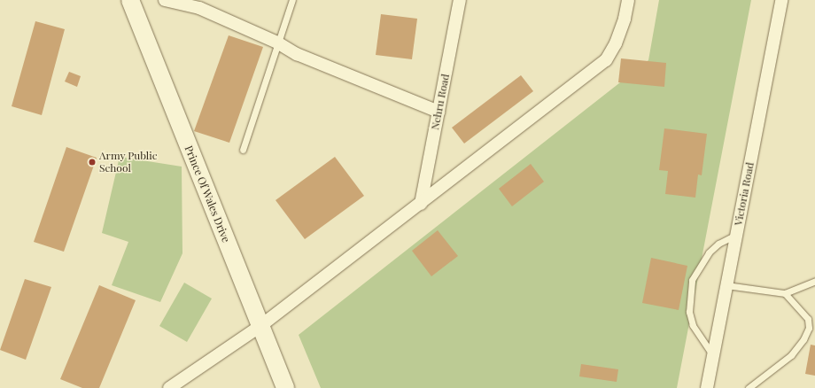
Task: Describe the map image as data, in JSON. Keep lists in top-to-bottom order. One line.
{"streets":{"main road":["Prince Of Wales Drive"],"street":["Nehru Road","Victoria Road"]},"places":["Army Public School"]}
